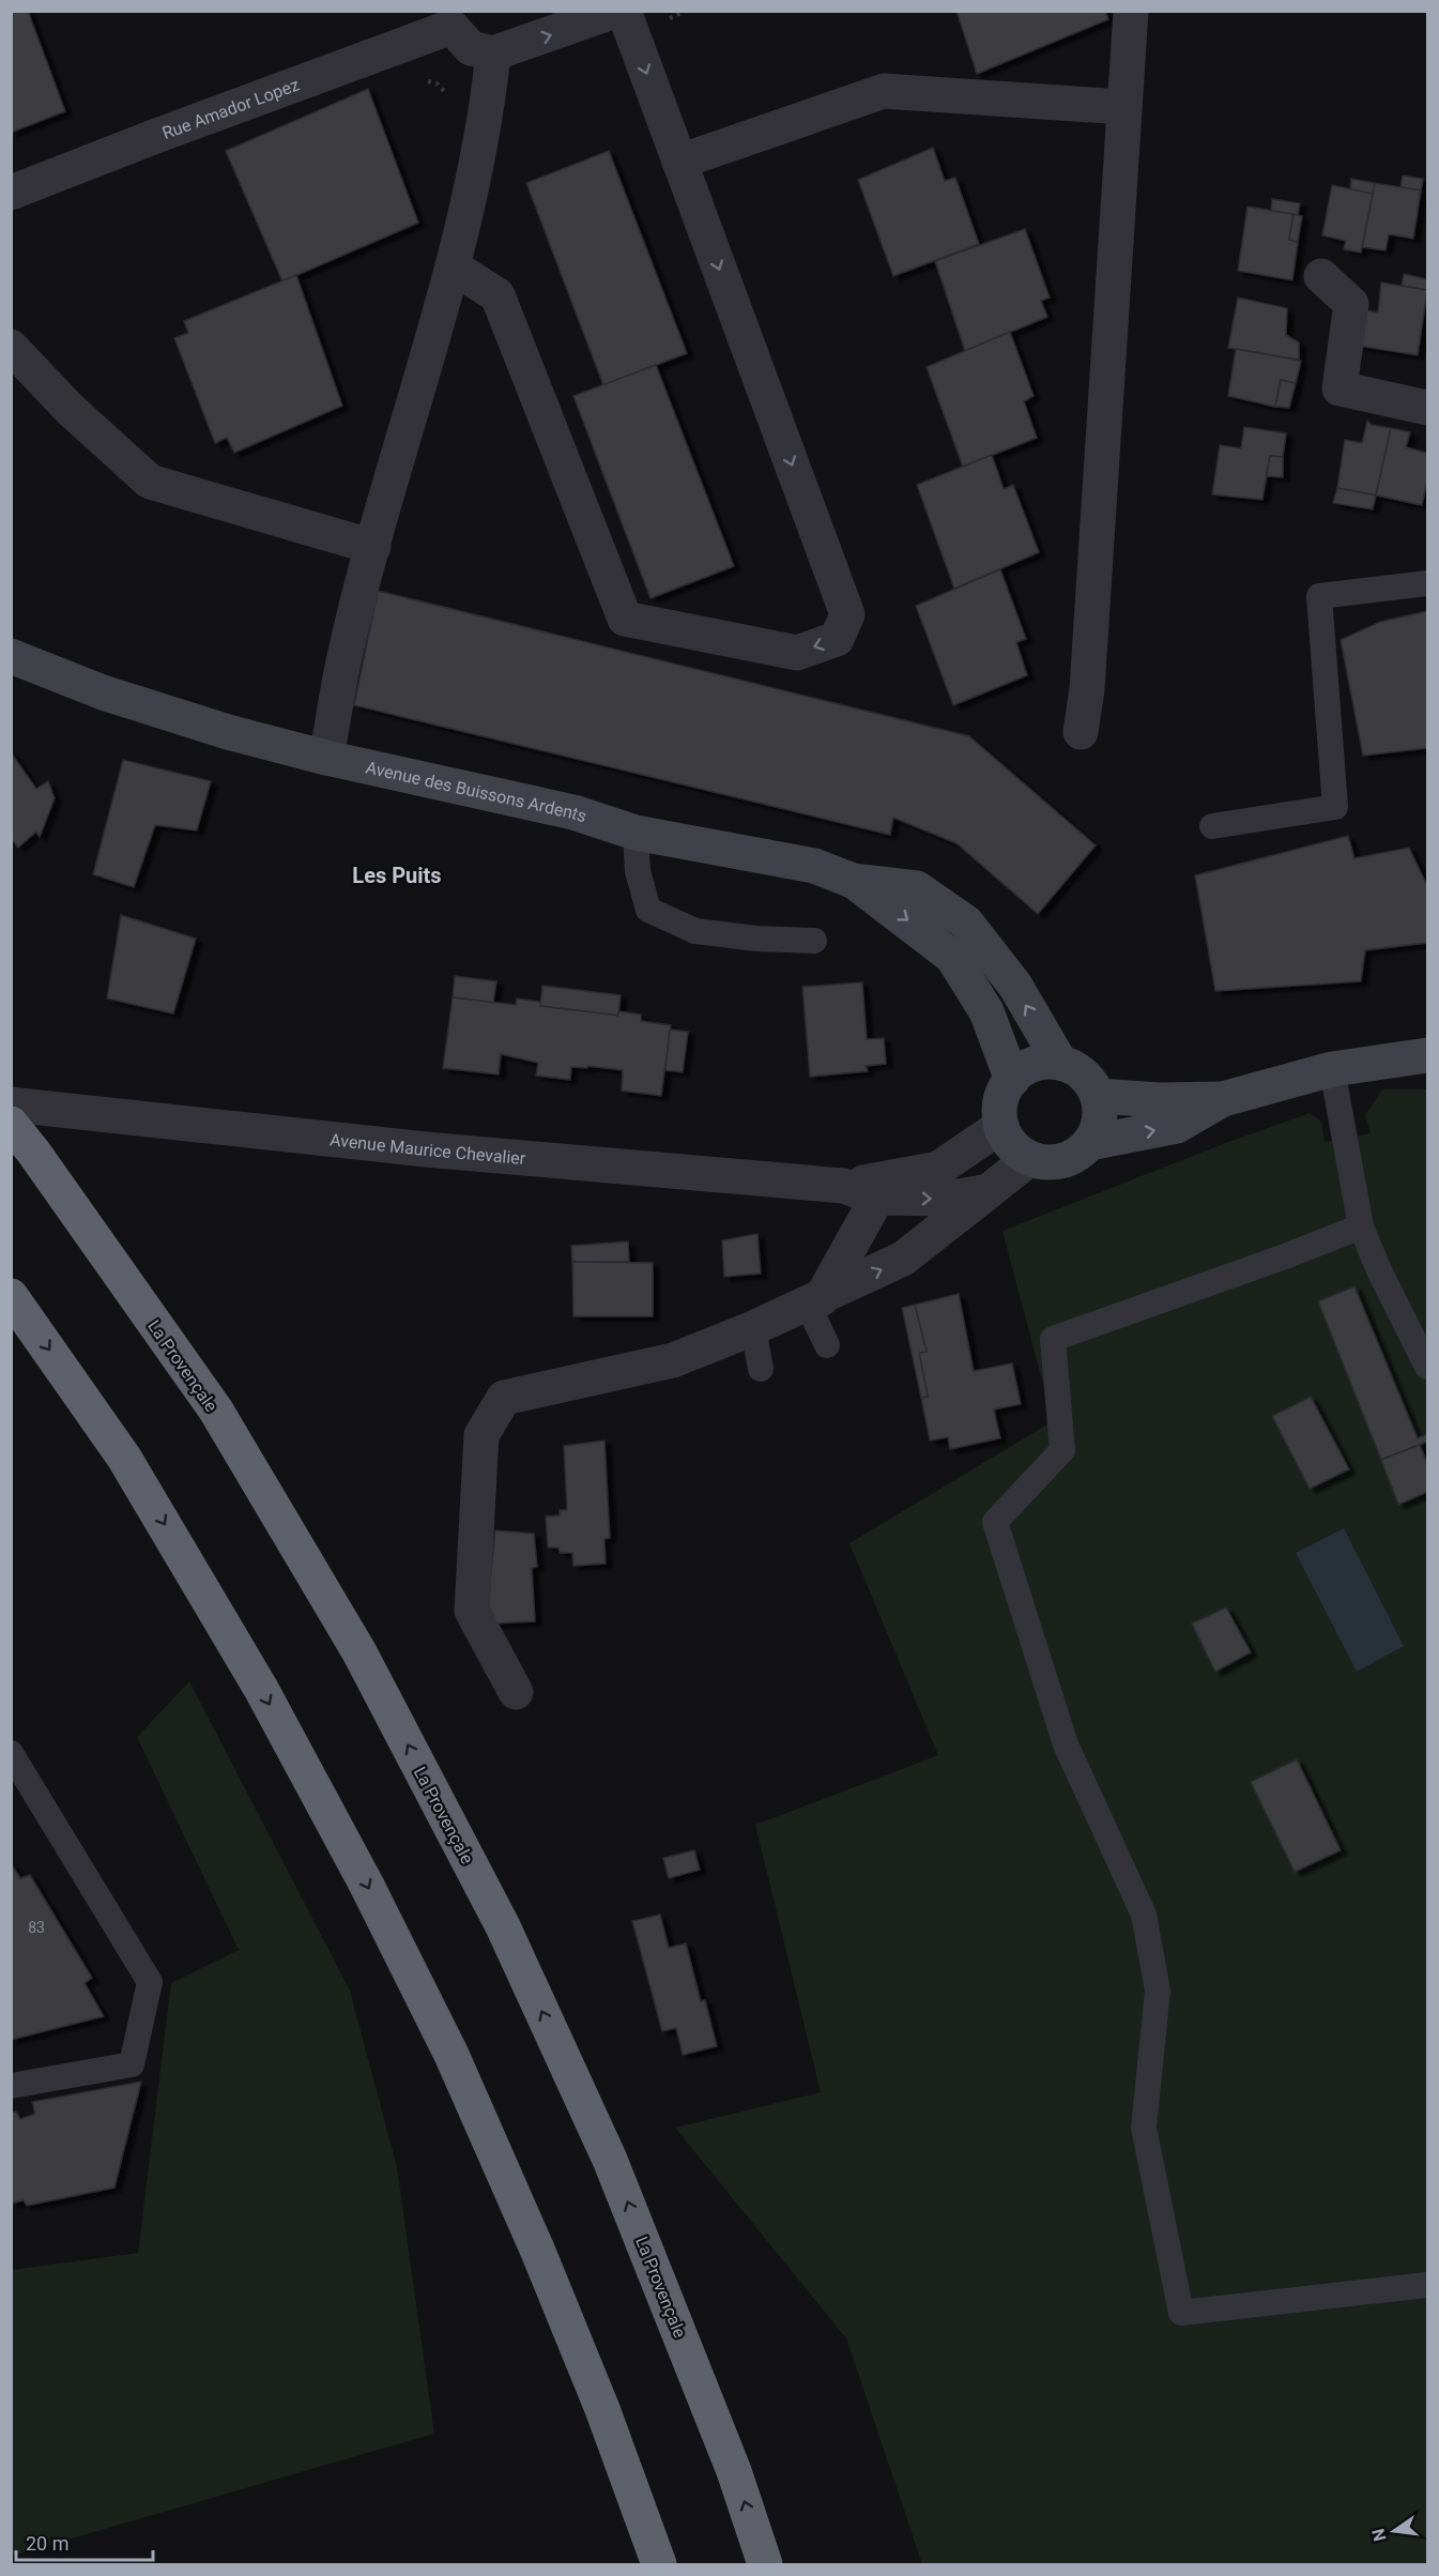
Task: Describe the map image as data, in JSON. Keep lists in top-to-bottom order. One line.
{"streets":{"highway":["La Provençale"],"street":["Rue Amador Lopez","Avenue des Buissons Ardents","Avenue Maurice Chevalier"]},"crossings":[["Avenue des Buissons Ardents","Avenue Maurice Chevalier"]],"districts":["Les Puits"],"house_numbers":["83"],"scale_bar":"20 m","north":"left"}
